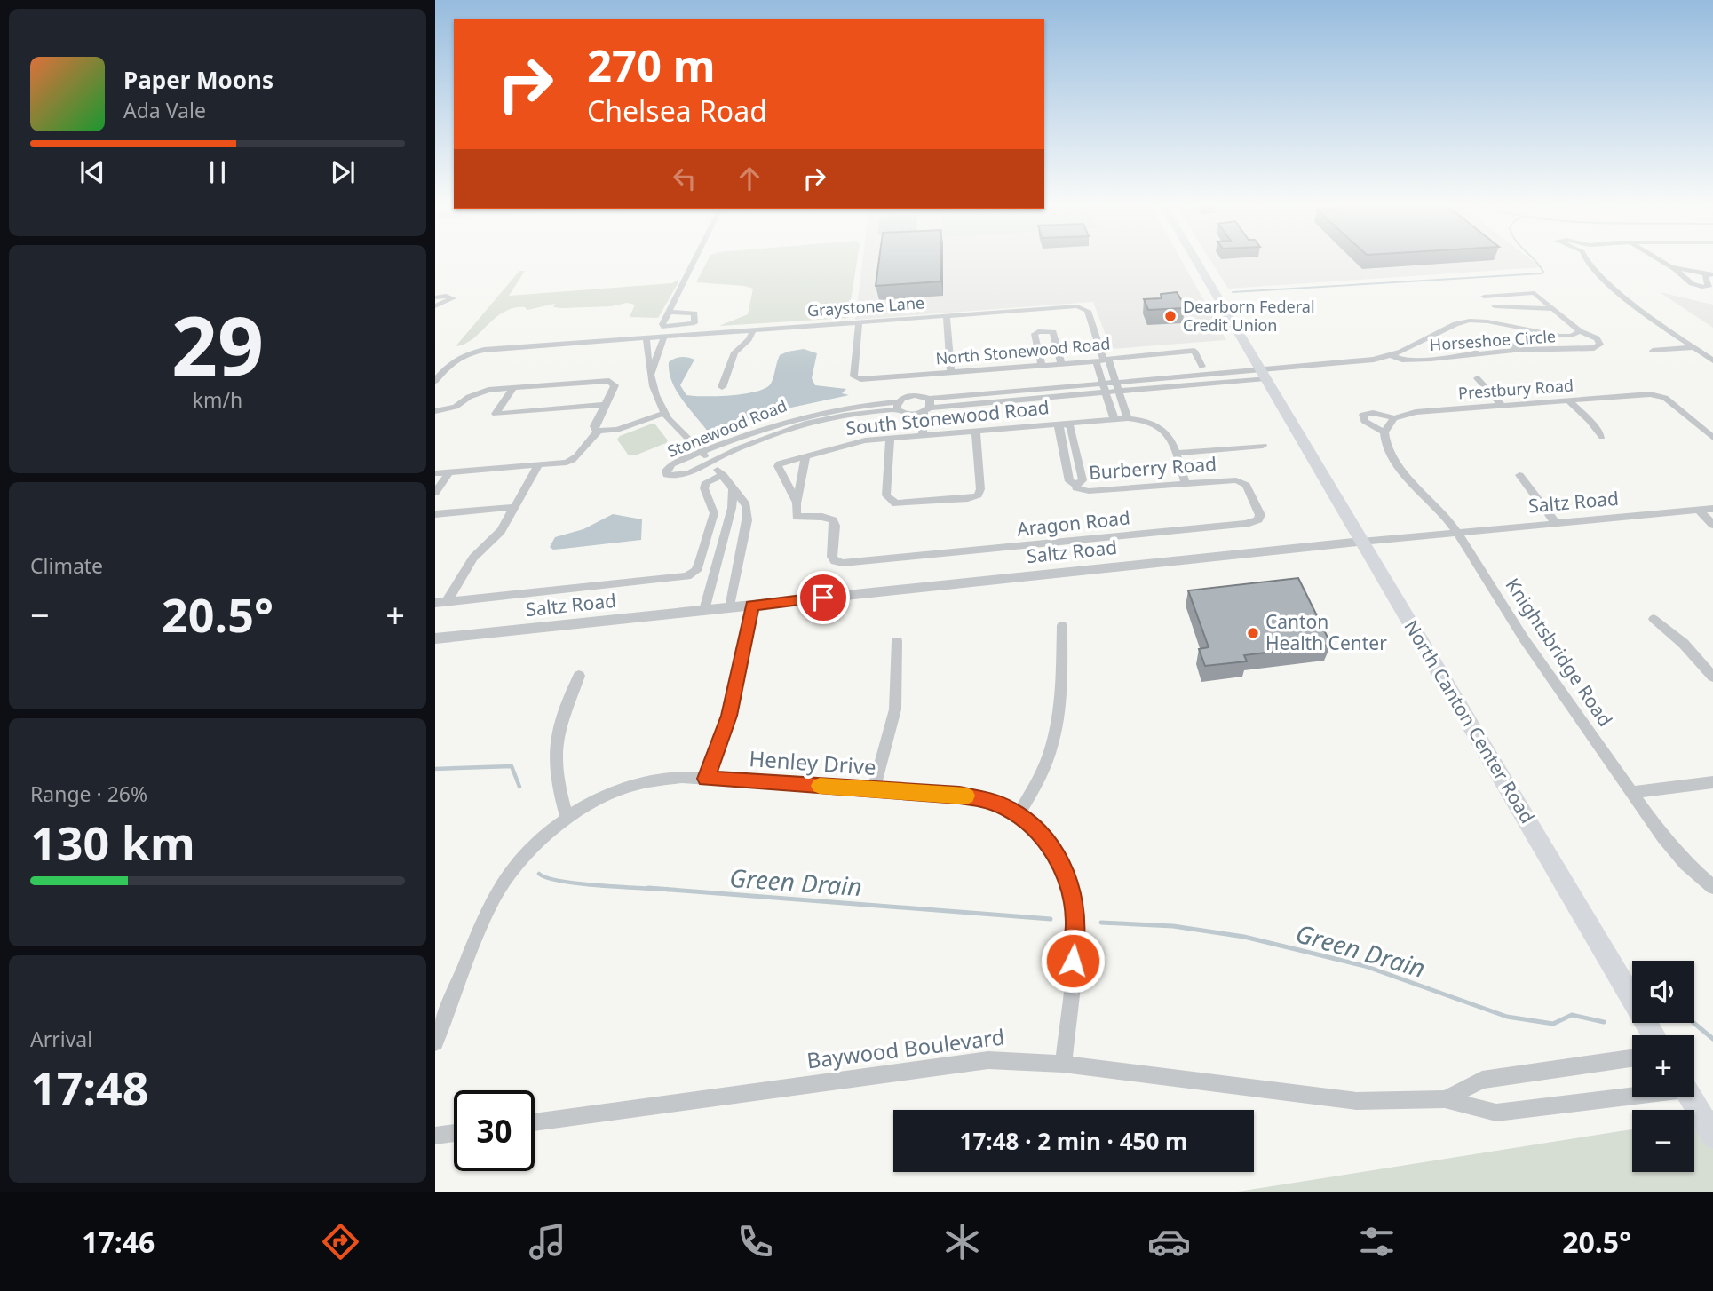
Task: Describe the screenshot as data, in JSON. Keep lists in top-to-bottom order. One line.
{"streets":{"main road":["North Canton Center Road"],"street":["Graystone Lane","Horseshoe Circle","North Stonewood Road","Prestbury Road","South Stonewood Road","Stonewood Road","Burberry Road","Saltz Road","Aragon Road","Knightsbridge Road","Henley Drive","Baywood Boulevard"]},"crossings":[["Graystone Lane","North Stonewood Road"],["Horseshoe Circle","North Canton Center Road"],["Prestbury Road","Knightsbridge Road"],["South Stonewood Road","Burberry Road"],["South Stonewood Road","Aragon Road"],["Burberry Road","Aragon Road"],["Saltz Road","Knightsbridge Road"],["Saltz Road","North Canton Center Road"],["Henley Drive","Baywood Boulevard"]],"water":["Green Drain"],"places":["Dearborn Federal Credit Union","Canton Health Center"],"page":{"turn":["270 m","Chelsea Road"],"song":["Paper Moons","Ada Vale"],"tile":[["29","km/h"],"Climate",["Range · 26%","130 km"],["Arrival","17:48"]],"heat":["−","20.5°","+"],"map_buttons":["+","−"],"limit":"30","trip":"17:48 · 2 min · 450 m","tabs":["17:46","20.5°"]}}
